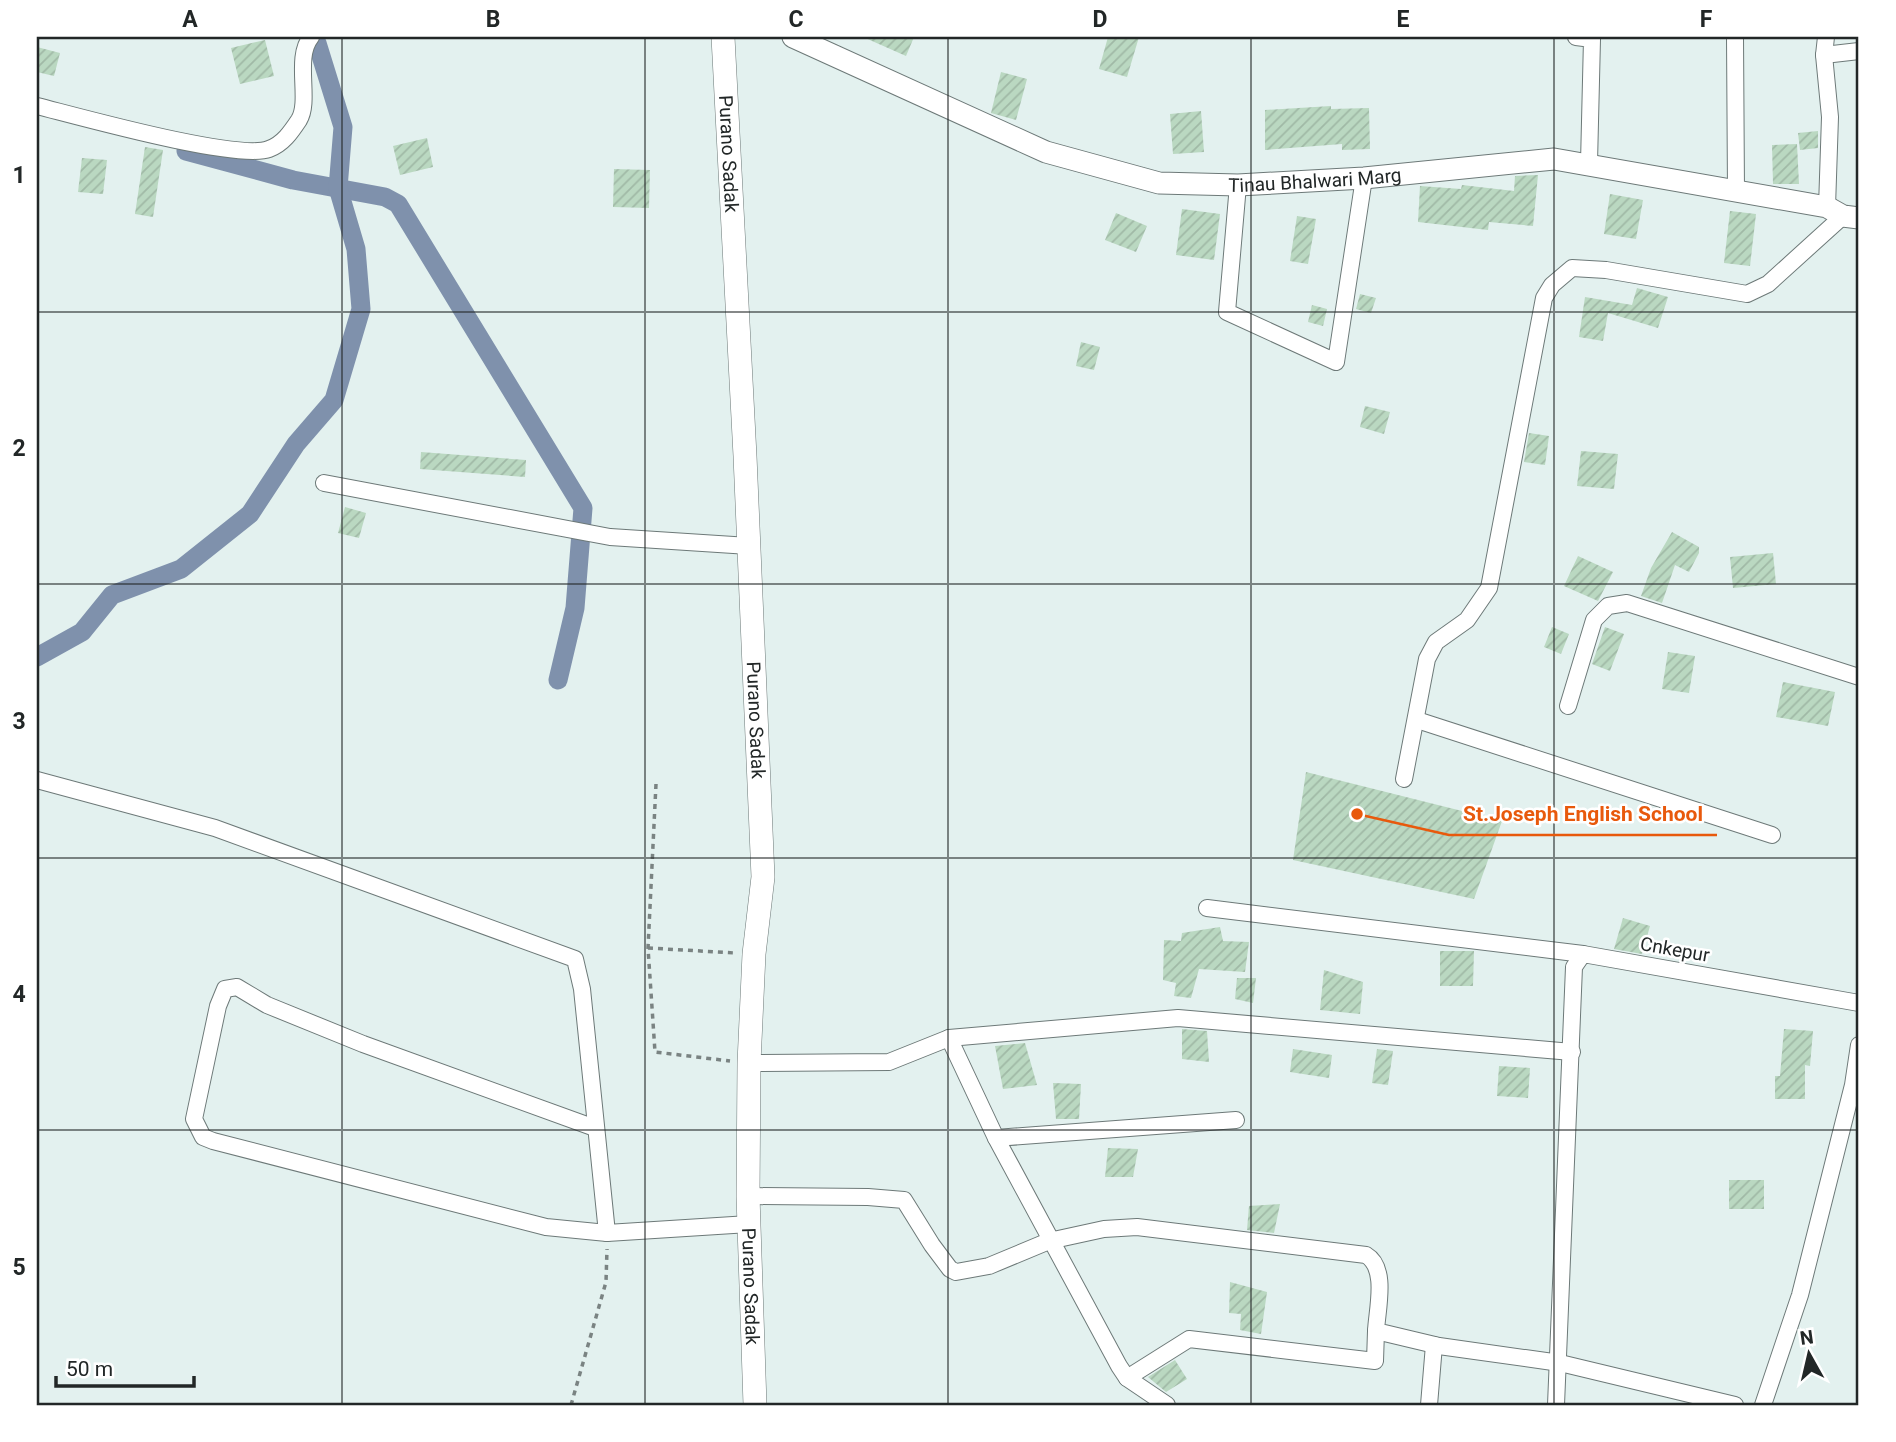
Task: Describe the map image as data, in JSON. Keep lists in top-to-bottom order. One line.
{"streets":{"main road":["Purano Sadak"],"street":["Tinau Bhalwari Marg","Cnkepur"]},"places":["St.Joseph English School"],"scale_bar":"50 m","north":"top","grid":{"columns":["A","B","C","D","E","F"],"rows":["1","2","3","4","5"]}}
